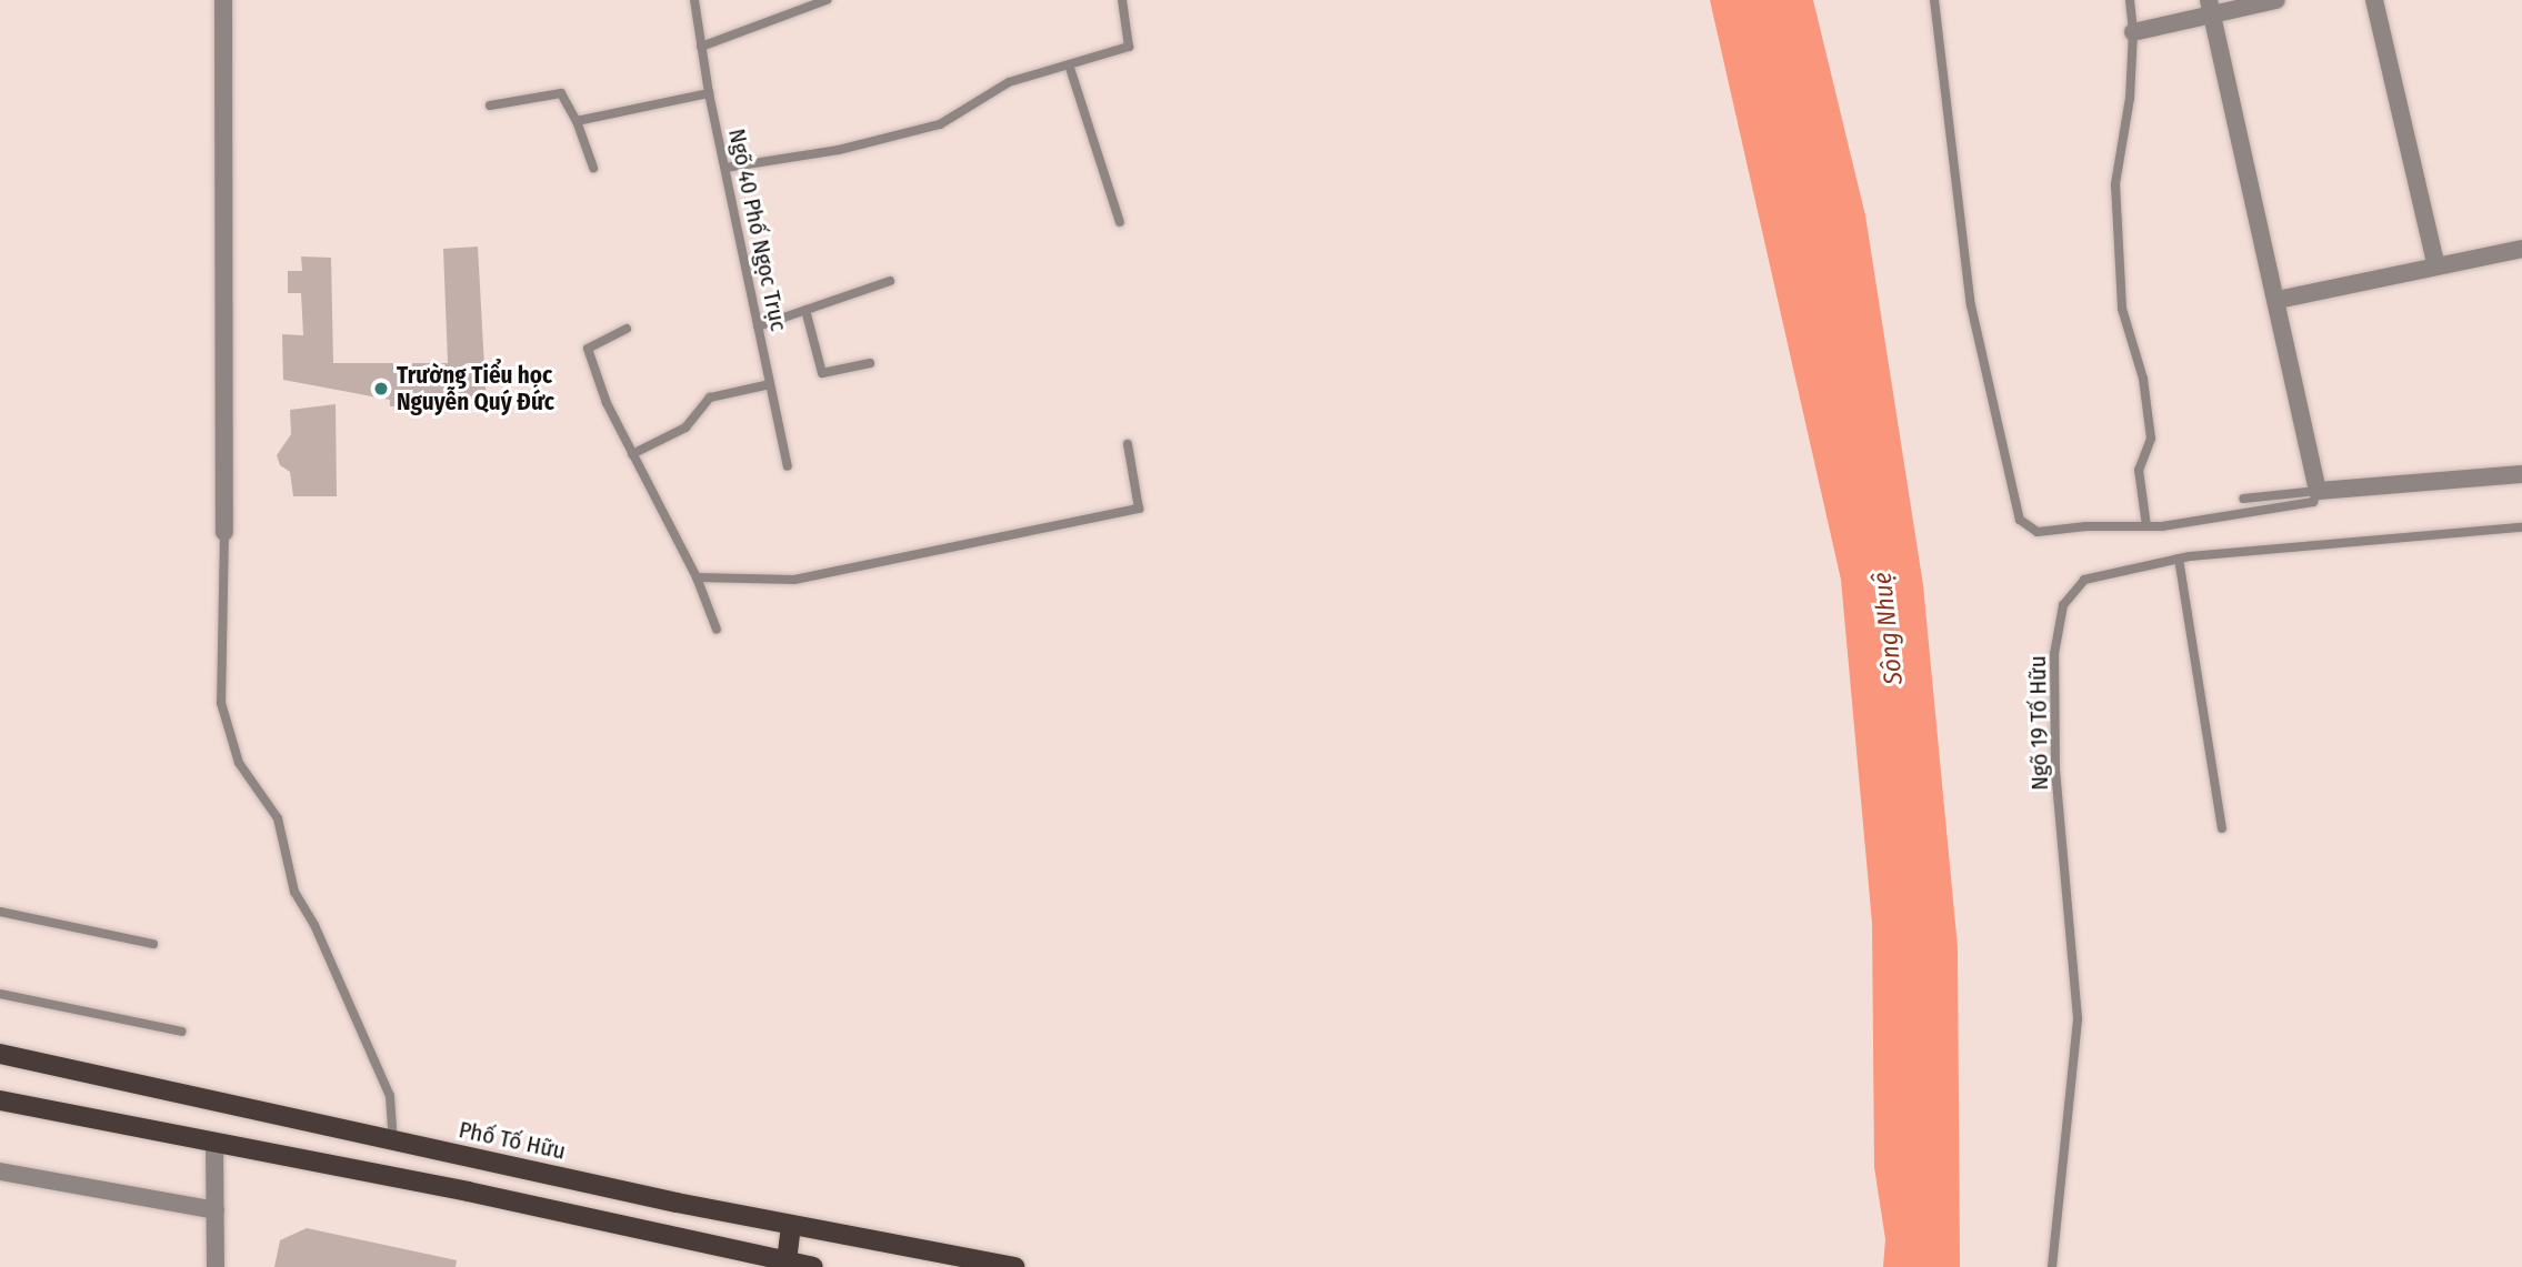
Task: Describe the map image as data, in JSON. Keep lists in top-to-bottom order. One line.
{"streets":{"main road":["Phố Tố Hữu"],"lane":["Ngõ 40 Phố Ngọc Trục","Ngõ 19 Tố Hữu"]},"water":["Sông Nhuệ"],"places":["Trường Tiểu học Nguyễn Quý Đức"]}
